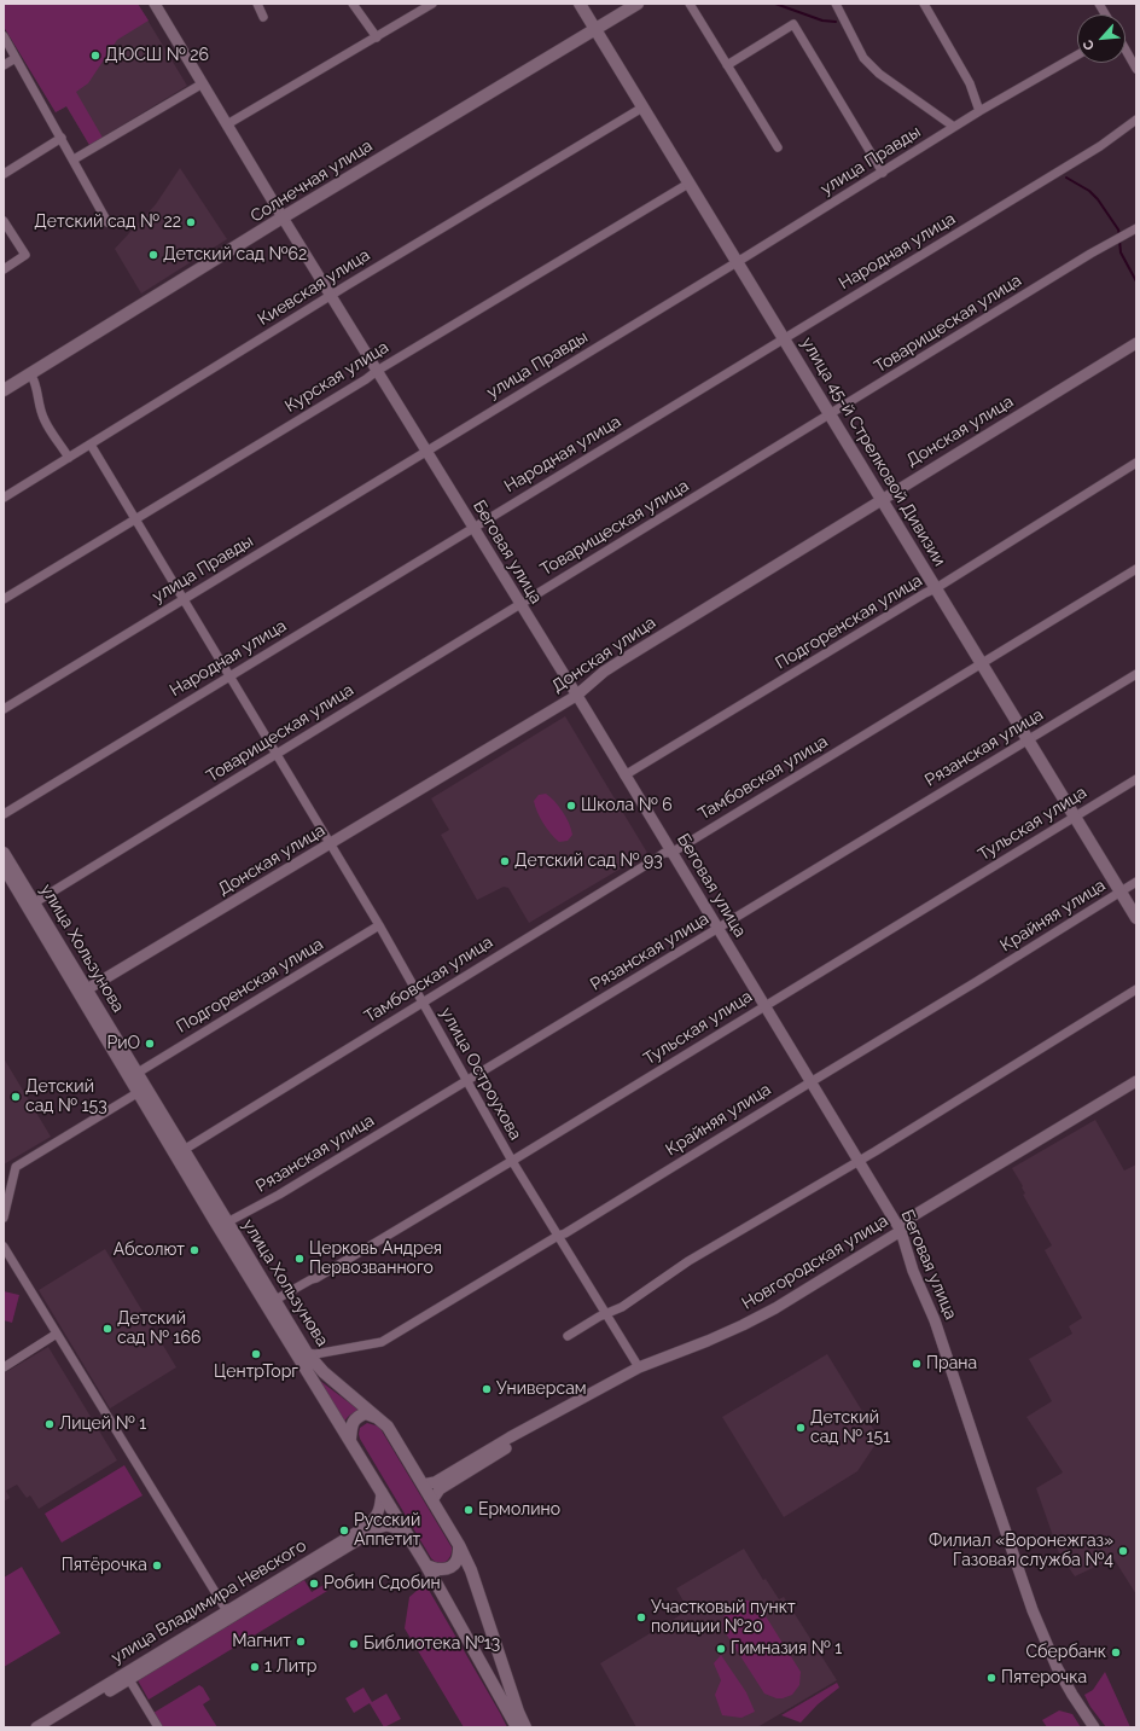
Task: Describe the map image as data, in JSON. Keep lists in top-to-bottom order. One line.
{"streets":{"main road":["Солнечная улица","улица 45-й Стрелковой Дивизии","улица Хользунова"],"street":["улица Правды","Народная улица","Киевская улица","Товарищеская улица","Курская улица","Донская улица","Беговая улица","Подгоренская улица","Рязанская улица","Тамбовская улица","Тульская улица","Крайняя улица","улица Остроухова","Новгородская улица","улица Владимира Невского"]},"crossings":[["улица Правды","улица 45-й Стрелковой Дивизии"],["улица Правды","Беговая улица"],["улица Правды","улица Остроухова"],["Солнечная улица","улица 45-й Стрелковой Дивизии"],["Солнечная улица","Беговая улица"],["Народная улица","улица 45-й Стрелковой Дивизии"],["Народная улица","Беговая улица"],["Народная улица","улица Остроухова"],["Киевская улица","улица 45-й Стрелковой Дивизии"],["Киевская улица","Беговая улица"],["Киевская улица","улица Остроухова"],["Товарищеская улица","улица 45-й Стрелковой Дивизии"],["Товарищеская улица","Беговая улица"],["Товарищеская улица","улица Хользунова"],["Товарищеская улица","улица Остроухова"],["Курская улица","улица 45-й Стрелковой Дивизии"],["Курская улица","Беговая улица"],["Курская улица","улица Остроухова"],["Донская улица","улица 45-й Стрелковой Дивизии"],["Донская улица","Беговая улица"],["Донская улица","улица Хользунова"],["Донская улица","улица Остроухова"],["улица 45-й Стрелковой Дивизии","Подгоренская улица"],["улица 45-й Стрелковой Дивизии","Рязанская улица"],["улица 45-й Стрелковой Дивизии","Тамбовская улица"],["улица 45-й Стрелковой Дивизии","Тульская улица"],["улица 45-й Стрелковой Дивизии","Крайняя улица"],["Беговая улица","Подгоренская улица"],["Беговая улица","Рязанская улица"],["Беговая улица","Тамбовская улица"],["Беговая улица","Тульская улица"],["Беговая улица","Крайняя улица"],["Беговая улица","Новгородская улица"],["Подгоренская улица","улица Хользунова"],["Подгоренская улица","улица Остроухова"],["Рязанская улица","улица Хользунова"],["Рязанская улица","улица Остроухова"],["Тамбовская улица","улица Хользунова"],["Тамбовская улица","улица Остроухова"],["Тульская улица","улица Хользунова"],["Тульская улица","улица Остроухова"],["Крайняя улица","улица Хользунова"],["Крайняя улица","улица Остроухова"],["улица Хользунова","Новгородская улица"],["улица Хользунова","улица Владимира Невского"],["улица Остроухова","Новгородская улица"]],"places":["ДЮСШ № 26","Детский сад № 22","Детский сад №62","Школа № 6","Детский сад № 93","РиО","Детский сад № 153","Абсолют","Церковь Андрея Первозванного","Детский сад № 166","ЦентрТорг","Прана","Универсам","Лицей № 1","Детский сад № 151","Ермолино","Русский Аппетит","Филиал «Воронежгаз» Газовая служба №4","Пятёрочка","Робин Сдобин","Участковый пункт полиции №20","Магнит","Библиотека №13","Гимназия № 1","Сбербанк","1 Литр","Пятерочка"],"north":"bottom left"}
